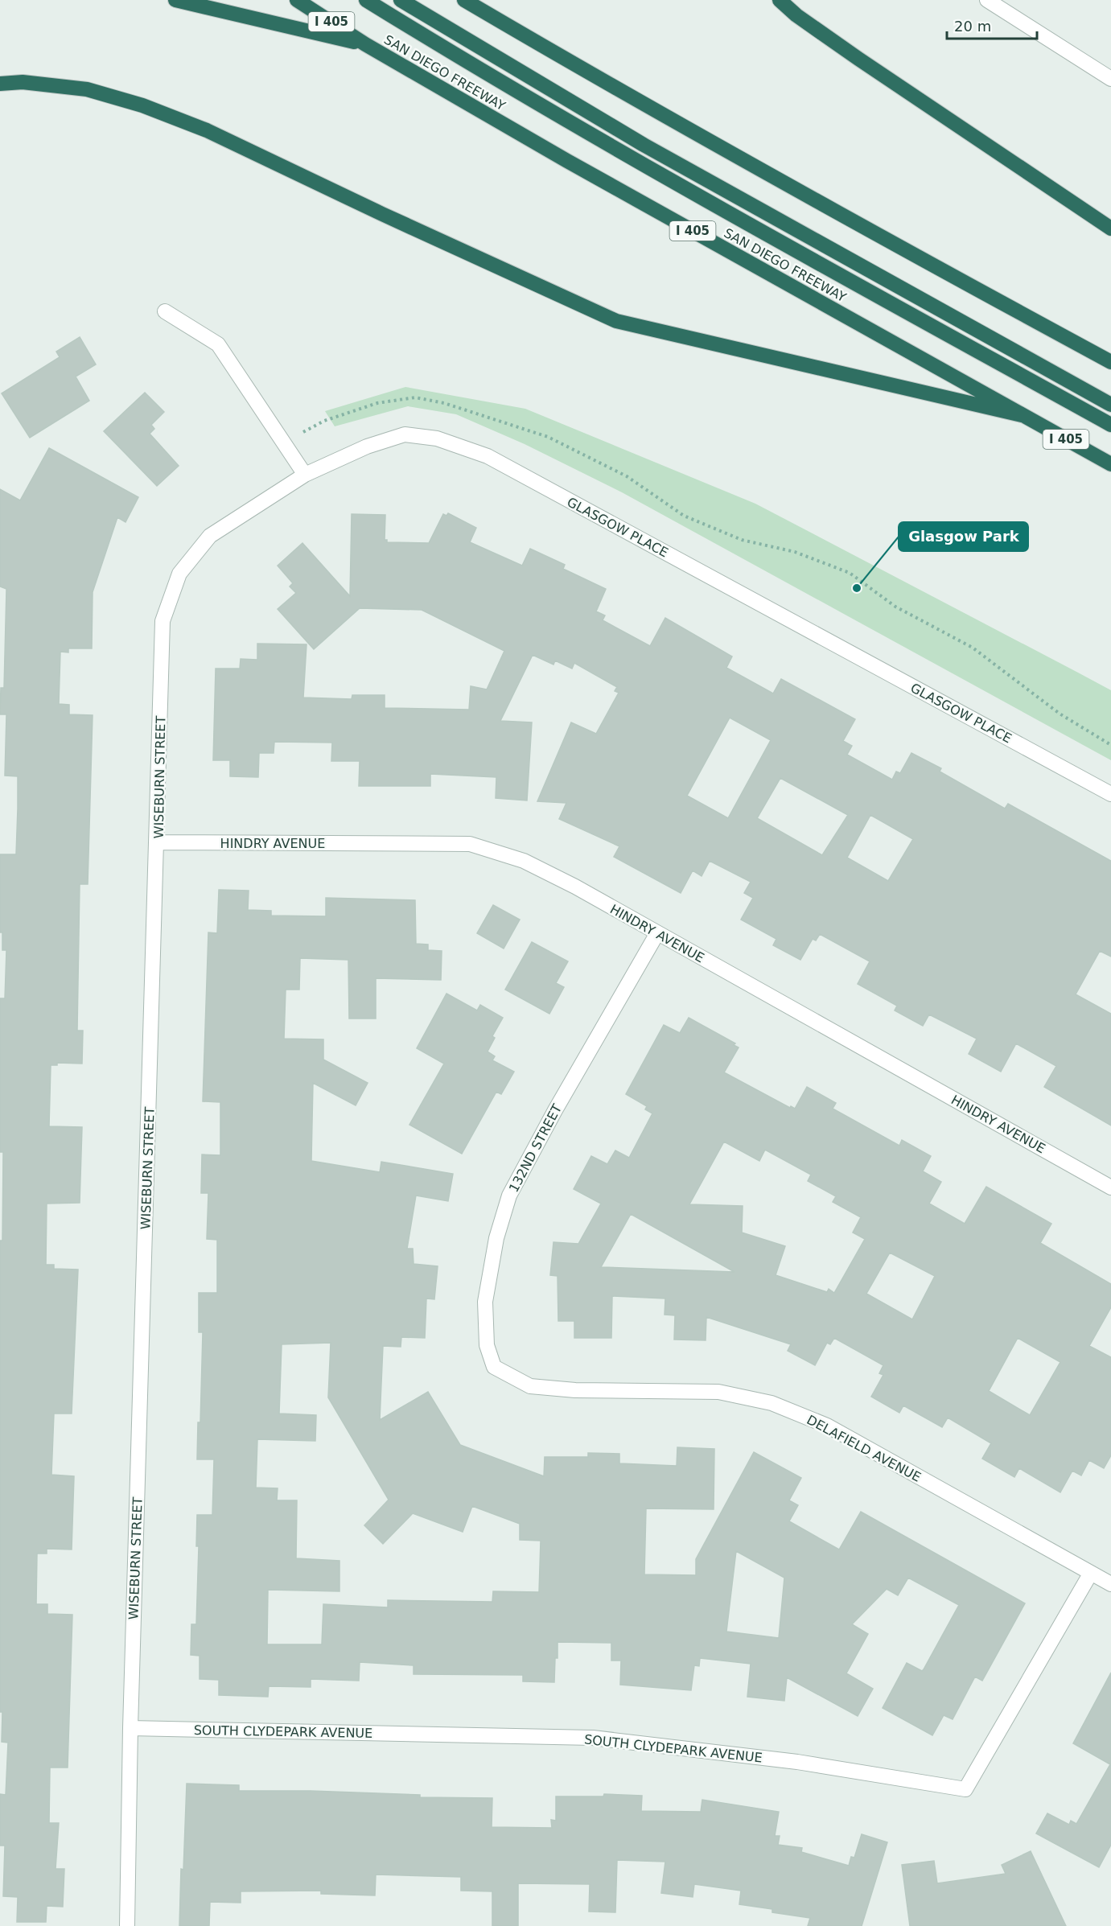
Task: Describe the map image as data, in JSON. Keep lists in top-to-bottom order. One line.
{"streets":{"highway":["I 405","SAN DIEGO FREEWAY"],"street":["GLASGOW PLACE","WISEBURN STREET","HINDRY AVENUE","132ND STREET","DELAFIELD AVENUE","SOUTH CLYDEPARK AVENUE"]},"crossings":[["GLASGOW PLACE","WISEBURN STREET"],["WISEBURN STREET","HINDRY AVENUE"],["WISEBURN STREET","SOUTH CLYDEPARK AVENUE"],["HINDRY AVENUE","132ND STREET"],["132ND STREET","DELAFIELD AVENUE"],["DELAFIELD AVENUE","SOUTH CLYDEPARK AVENUE"]],"places":["Glasgow Park"],"scale_bar":"20 m"}
